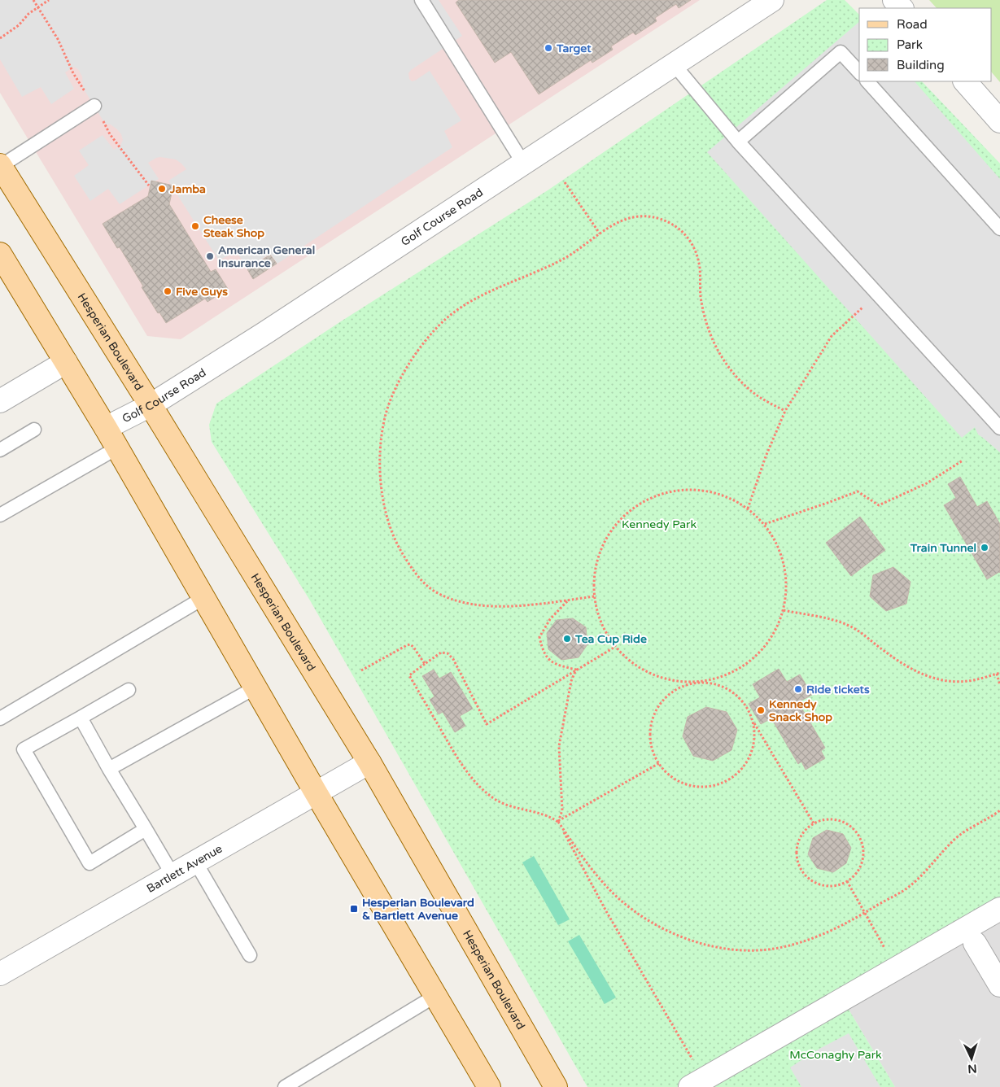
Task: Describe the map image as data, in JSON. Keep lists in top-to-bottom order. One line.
{"streets":{"main road":["Hesperian Boulevard"],"street":["Golf Course Road","Bartlett Avenue"]},"crossings":[["Golf Course Road","Hesperian Boulevard"],["Hesperian Boulevard","Bartlett Avenue"]],"parks":["Kennedy Park","McConaghy Park"],"places":{"other":["Target","Jamba","Cheese Steak Shop","American General Insurance","Five Guys","Train Tunnel","Tea Cup Ride","Ride tickets","Kennedy Snack Shop"],"transit":["Hesperian Boulevard & Bartlett Avenue"]},"legend":["Road","Park","Building"],"north":"bottom"}
